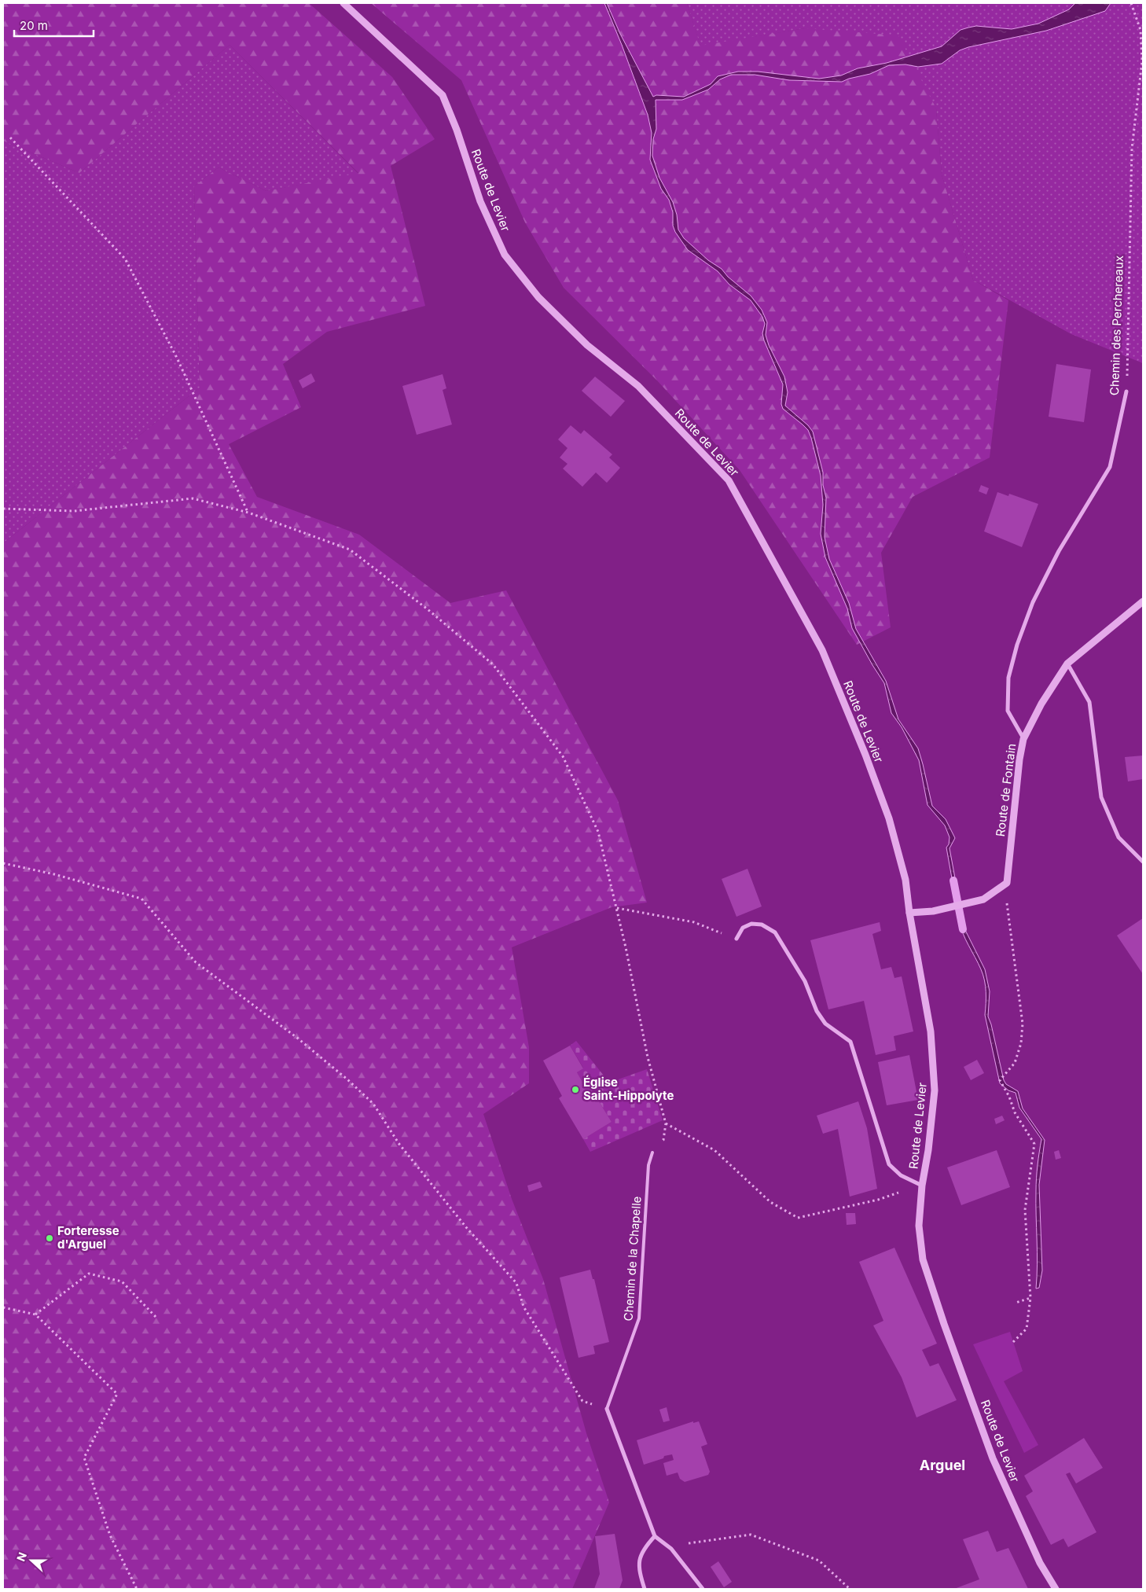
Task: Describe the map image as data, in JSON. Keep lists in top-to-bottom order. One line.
{"streets":{"street":["Route de Levier","Chemin des Perchereaux","Route de Fontain"],"lane":["Chemin de la Chapelle"]},"crossings":[["Chemin des Perchereaux","Route de Fontain"]],"districts":["Arguel"],"places":["Église Saint-Hippolyte","Forteresse d'Arguel"],"scale_bar":"20 m","north":"left"}
